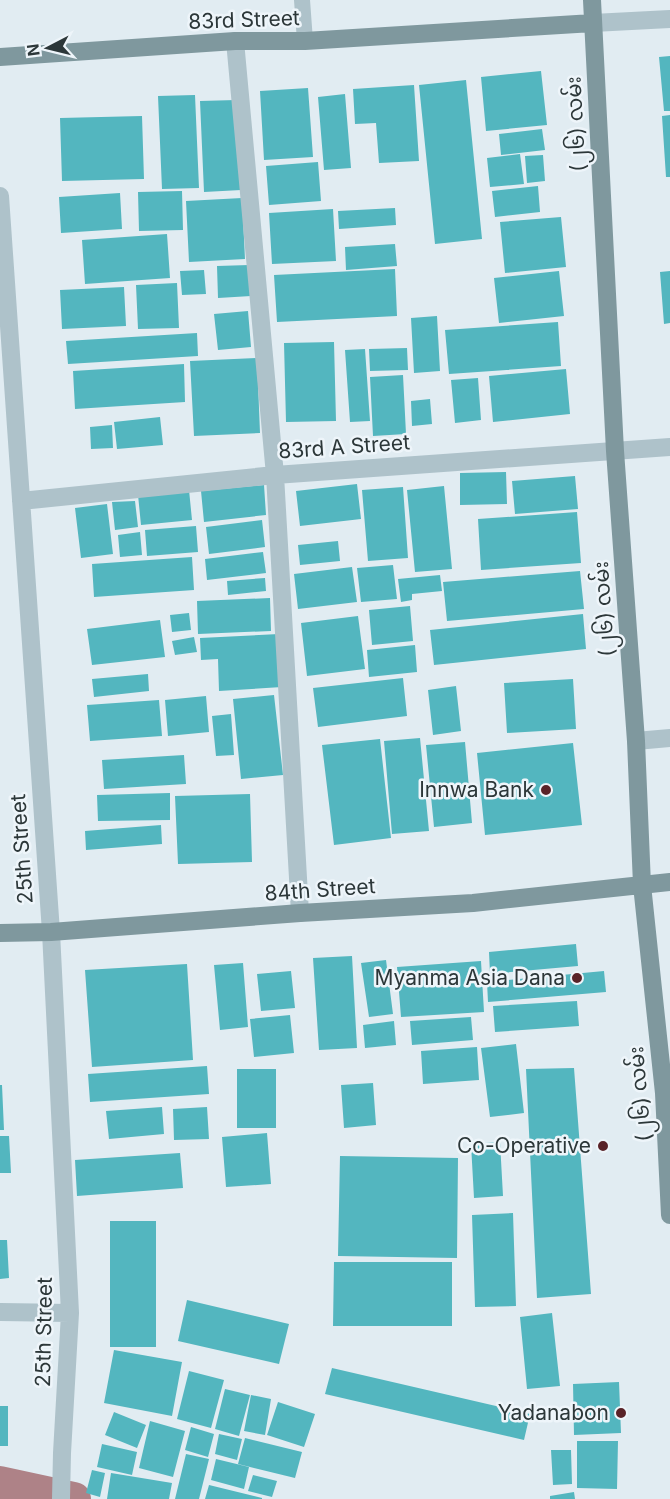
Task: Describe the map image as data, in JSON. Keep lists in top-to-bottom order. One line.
{"streets":{"main road":["83rd Street","(၂၆) လမ်း","84th Street"],"street":["83rd A Street","25th Street"]},"crossings":[["83rd Street","(၂၆) လမ်း"],["(၂၆) လမ်း","83rd A Street"],["(၂၆) လမ်း","84th Street"],["83rd A Street","25th Street"],["25th Street","84th Street"]],"places":["Innwa Bank","Myanma Asia Dana","Co-Operative","Yadanabon"],"north":"left"}
